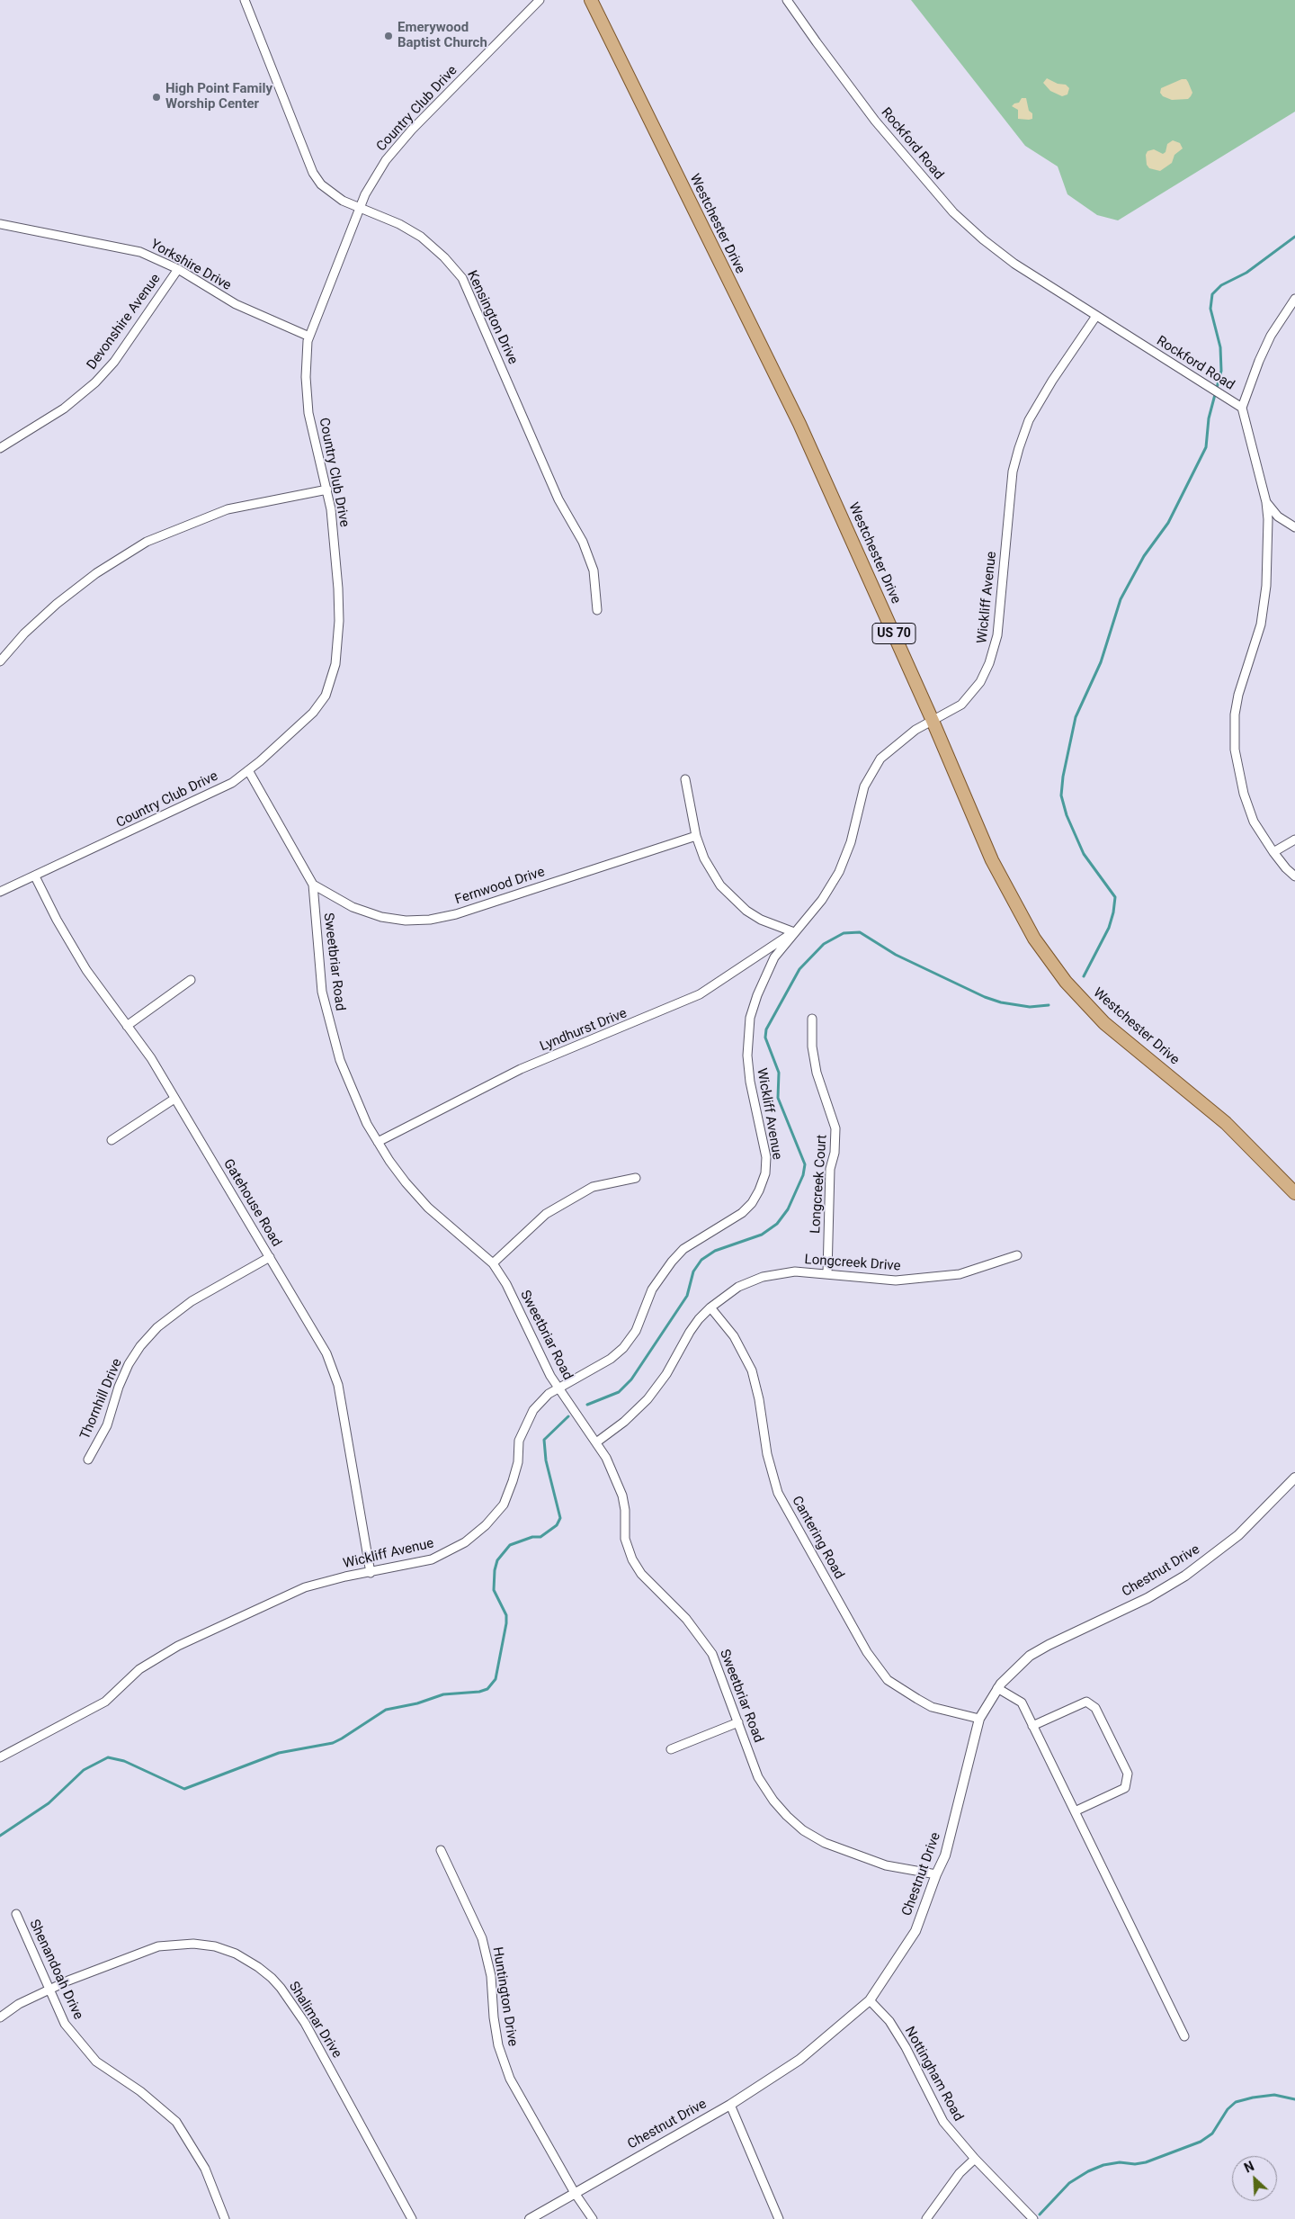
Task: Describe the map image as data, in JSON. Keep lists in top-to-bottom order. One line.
{"streets":{"main road":["Westchester Drive","US 70"],"street":["Country Club Drive","Rockford Road","Yorkshire Drive","Kensington Drive","Devonshire Avenue","Wickliff Avenue","Fernwood Drive","Sweetbriar Road","Lyndhurst Drive","Longcreek Court","Gatehouse Road","Longcreek Drive","Thornhill Drive","Cantering Road","Chestnut Drive","Shenandoah Drive","Huntington Drive","Shalimar Drive","Nottingham Road"]},"crossings":[["Country Club Drive","Yorkshire Drive"],["Country Club Drive","Kensington Drive"],["Country Club Drive","Sweetbriar Road"],["Country Club Drive","Gatehouse Road"],["Rockford Road","Wickliff Avenue"],["Westchester Drive","Wickliff Avenue"],["Yorkshire Drive","Devonshire Avenue"],["Wickliff Avenue","Sweetbriar Road"],["Wickliff Avenue","Lyndhurst Drive"],["Wickliff Avenue","Gatehouse Road"],["Fernwood Drive","Sweetbriar Road"],["Sweetbriar Road","Lyndhurst Drive"],["Sweetbriar Road","Longcreek Drive"],["Sweetbriar Road","Chestnut Drive"],["Longcreek Court","Longcreek Drive"],["Gatehouse Road","Thornhill Drive"],["Longcreek Drive","Cantering Road"],["Cantering Road","Chestnut Drive"],["Chestnut Drive","Huntington Drive"],["Chestnut Drive","Nottingham Road"],["Shenandoah Drive","Shalimar Drive"]],"places":["Emerywood Baptist Church","High Point Family Worship Center"],"north":"top left"}
